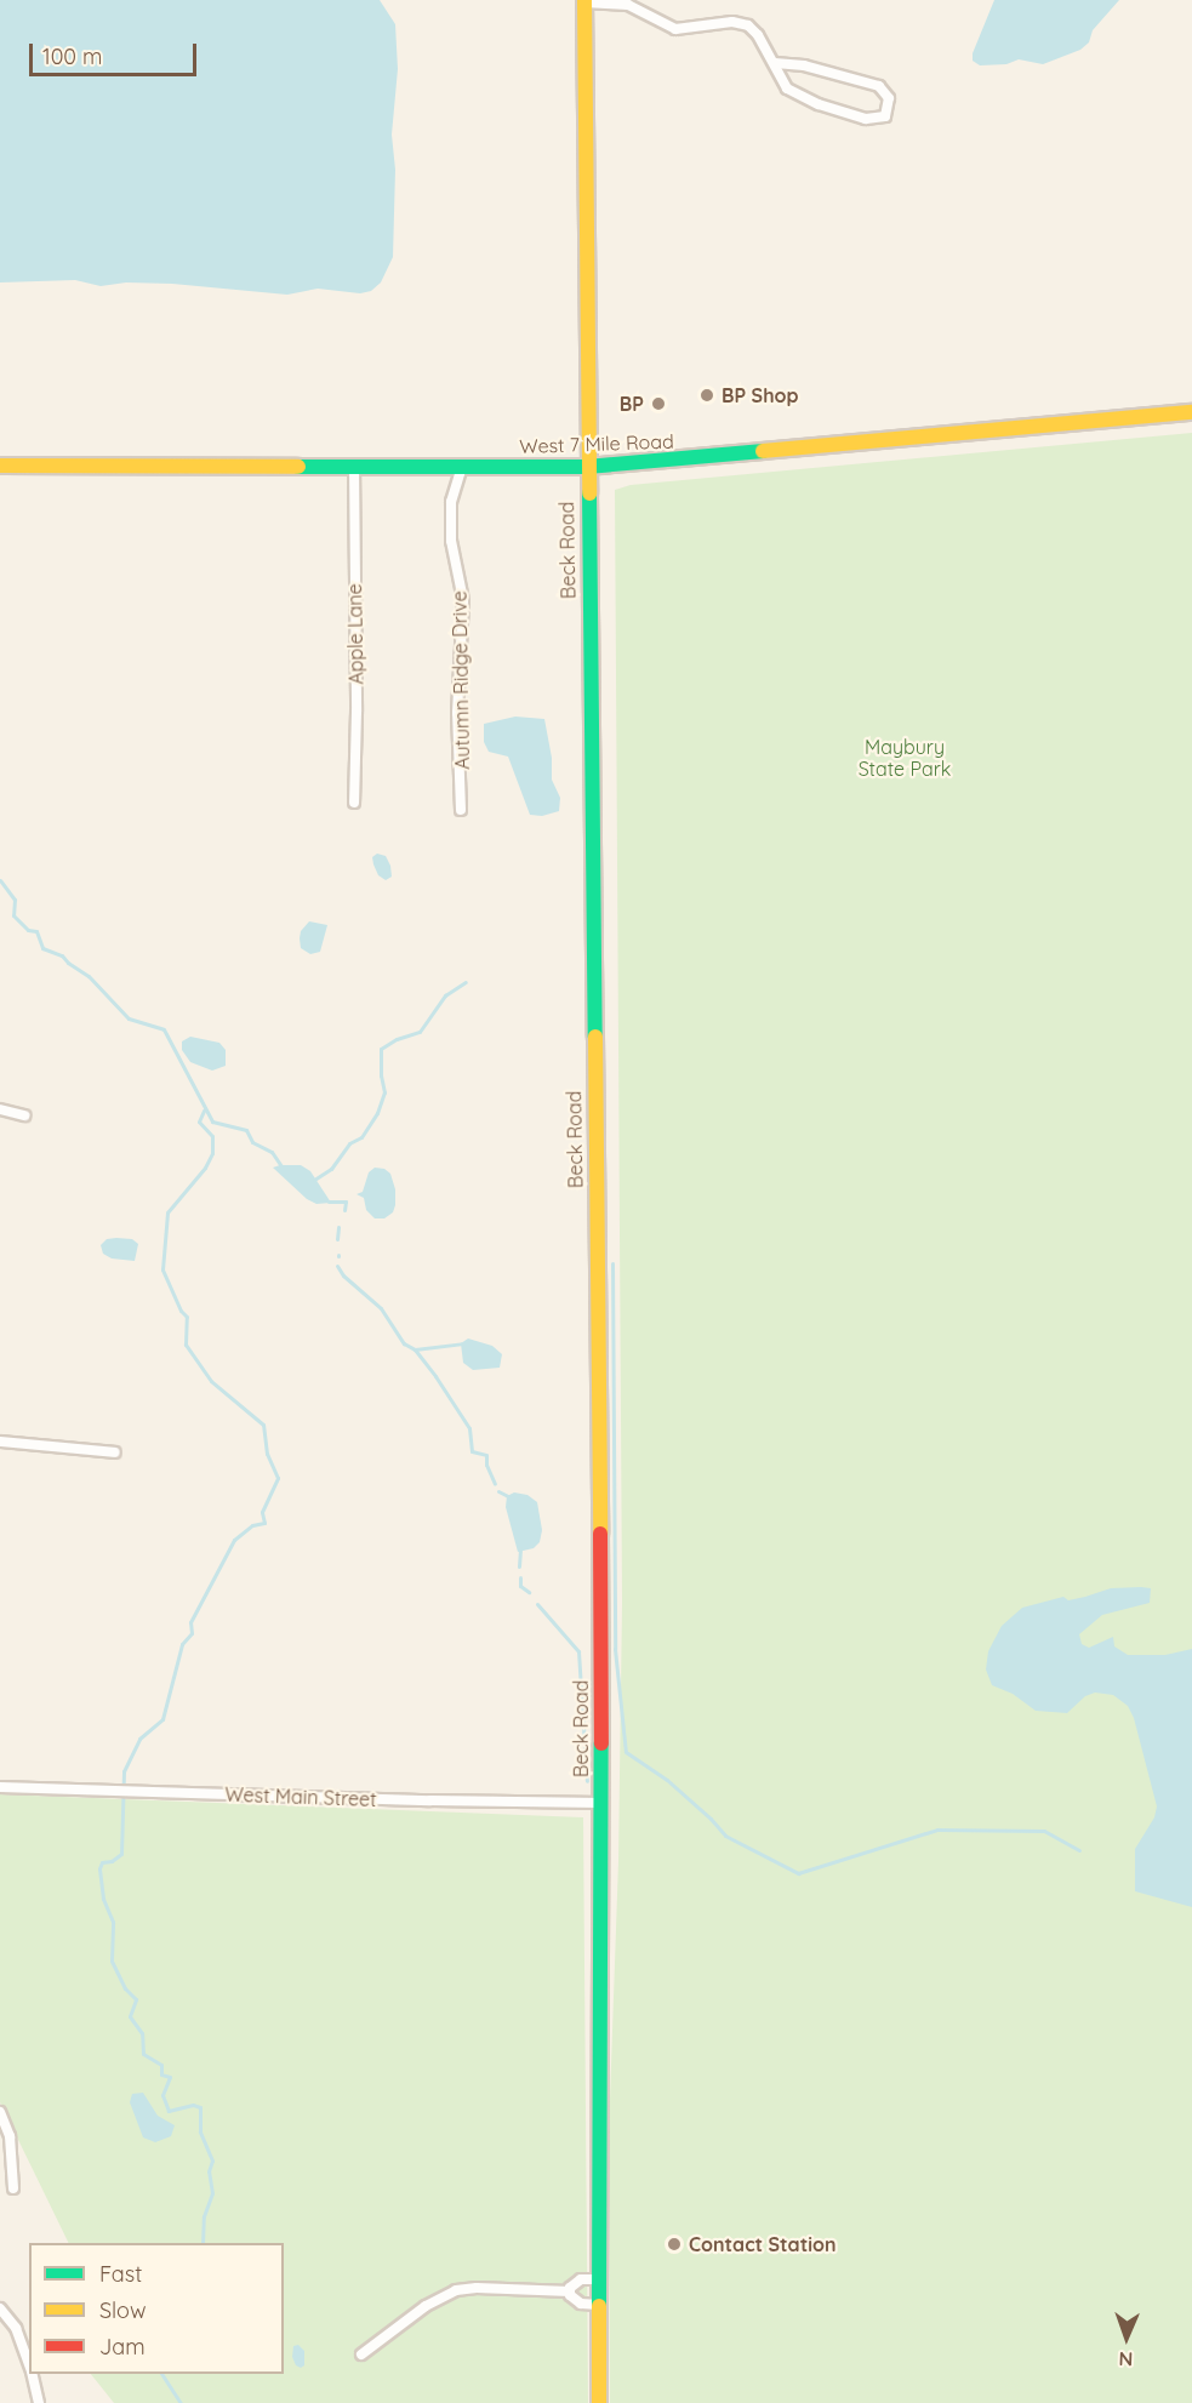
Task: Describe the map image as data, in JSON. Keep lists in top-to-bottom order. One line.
{"streets":{"main road":["West 7 Mile Road","Beck Road"],"street":["Apple Lane","Autumn Ridge Drive","West Main Street"]},"crossings":[["West 7 Mile Road","Beck Road"],["West 7 Mile Road","Apple Lane"],["West 7 Mile Road","Autumn Ridge Drive"],["Beck Road","West Main Street"]],"parks":["Maybury State Park"],"places":["BP Shop","BP","Contact Station"],"legend":["Fast","Slow","Jam"],"scale_bar":"100 m","north":"bottom"}
